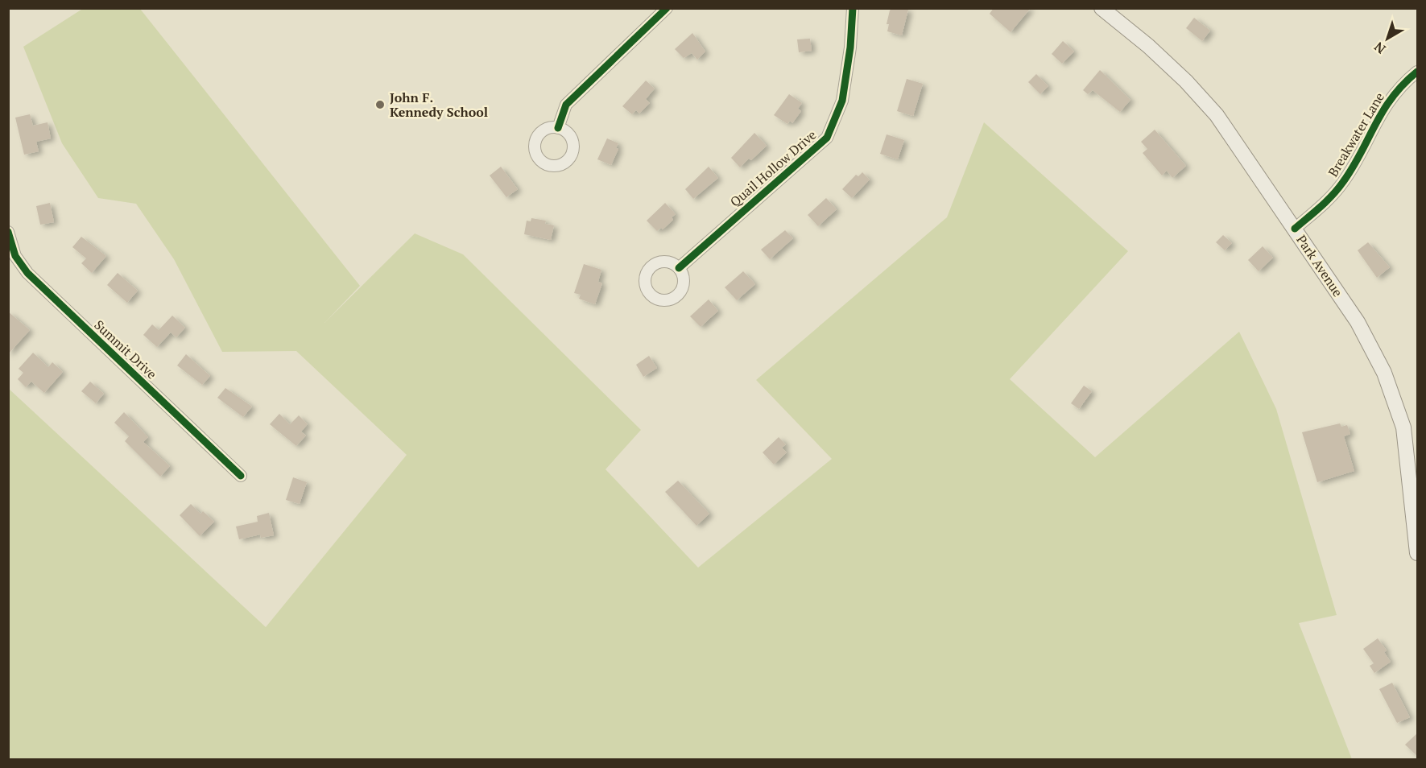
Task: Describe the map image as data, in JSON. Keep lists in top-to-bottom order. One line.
{"streets":{"main road":["Park Avenue"],"street":["Breakwater Lane","Quail Hollow Drive","Summit Drive"]},"crossings":[["Breakwater Lane","Park Avenue"]],"places":["John F. Kennedy School"],"north":"bottom left"}
